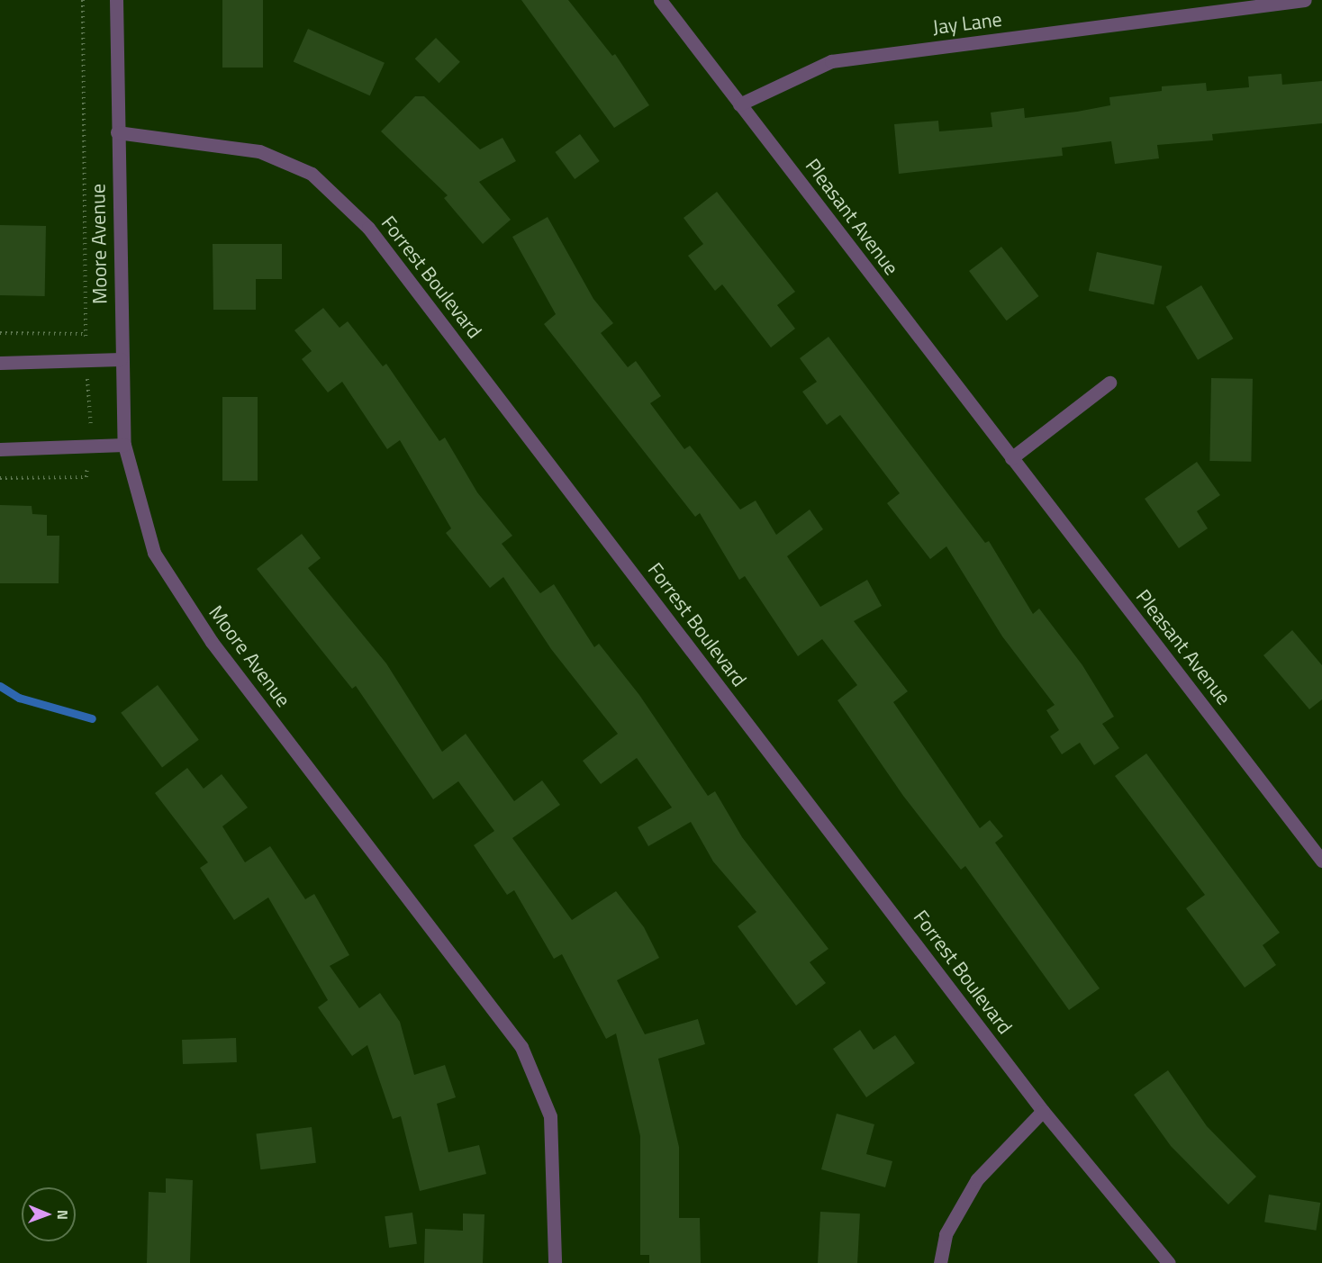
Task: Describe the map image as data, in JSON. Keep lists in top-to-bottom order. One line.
{"streets":{"street":["Jay Lane","Pleasant Avenue","Moore Avenue","Forrest Boulevard"]},"crossings":[["Jay Lane","Pleasant Avenue"],["Moore Avenue","Forrest Boulevard"]],"north":"right"}
